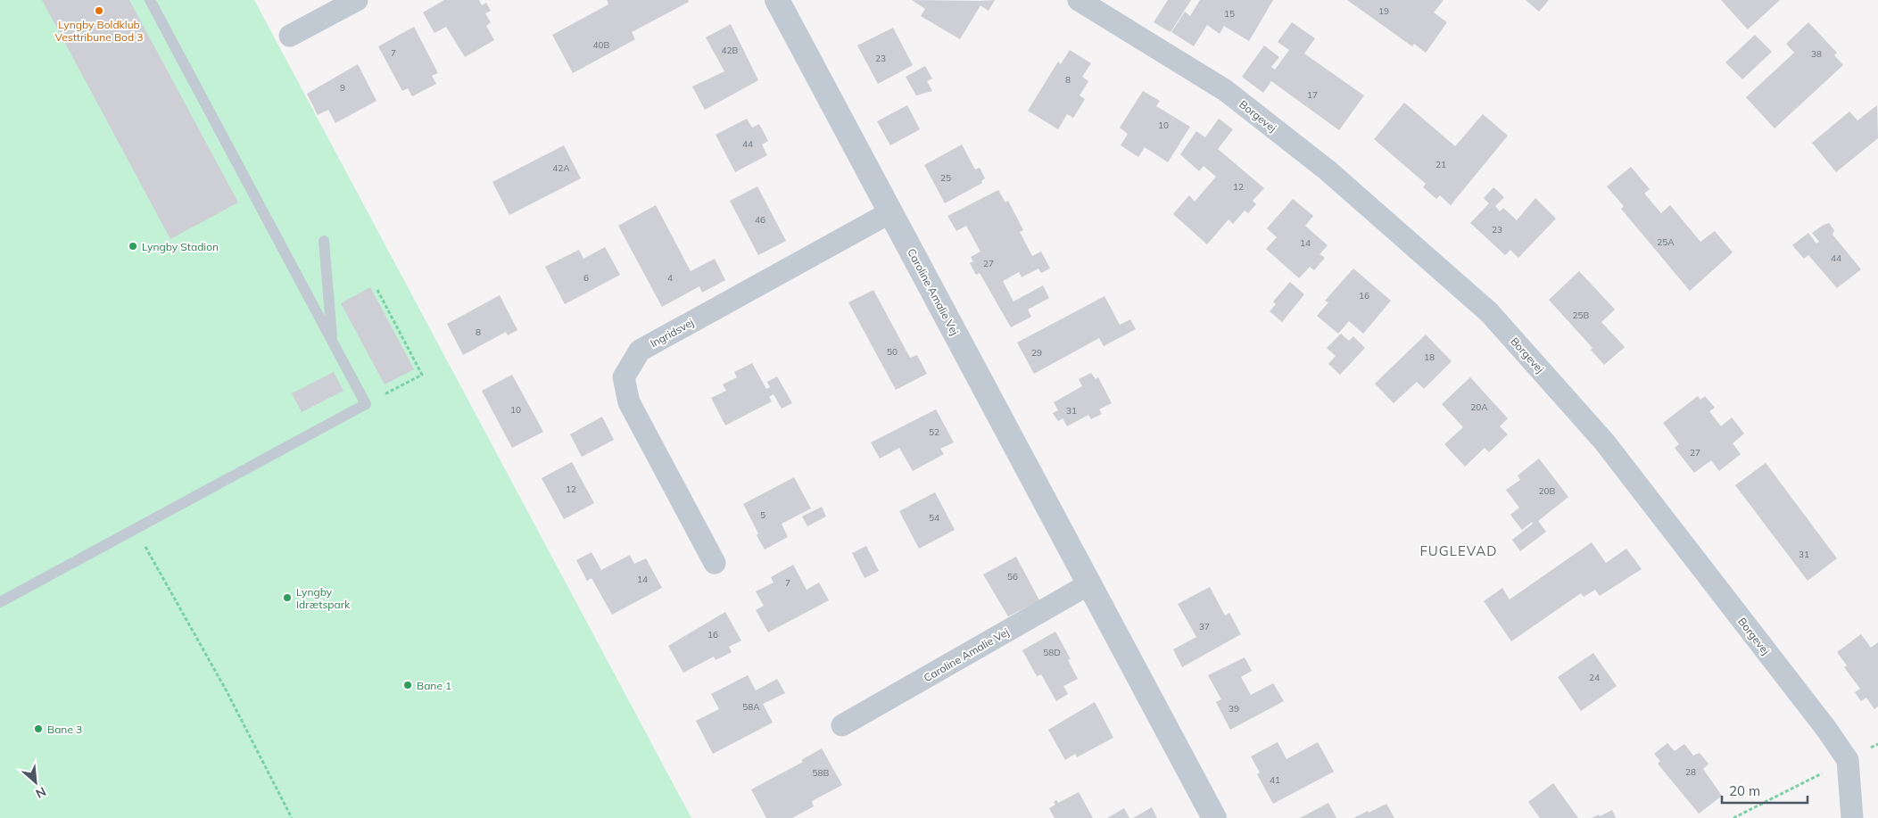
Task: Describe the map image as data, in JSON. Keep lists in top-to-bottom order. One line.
{"streets":{"street":["Borgevej","Caroline Amalie Vej","Ingridsvej"]},"crossings":[["Caroline Amalie Vej","Ingridsvej"]],"districts":["FUGLEVAD"],"places":["Lyngby Boldklub Vesttribune Bod 3","Lyngby Stadion","Lyngby Idrætspark","Bane 1","Bane 3"],"house_numbers":["19","15","40B","42B","7","38","23","8","9","17","10","44","21","42A","25","12","46","23","25A","14","44","27","6","4","16","25B","8","50","29","18","20A","10","31","52","27","12","20B","5","54","31","56","14","7","37","16","58D","24","58A","39","28","58B","41"],"scale_bar":"20 m","north":"bottom right"}
